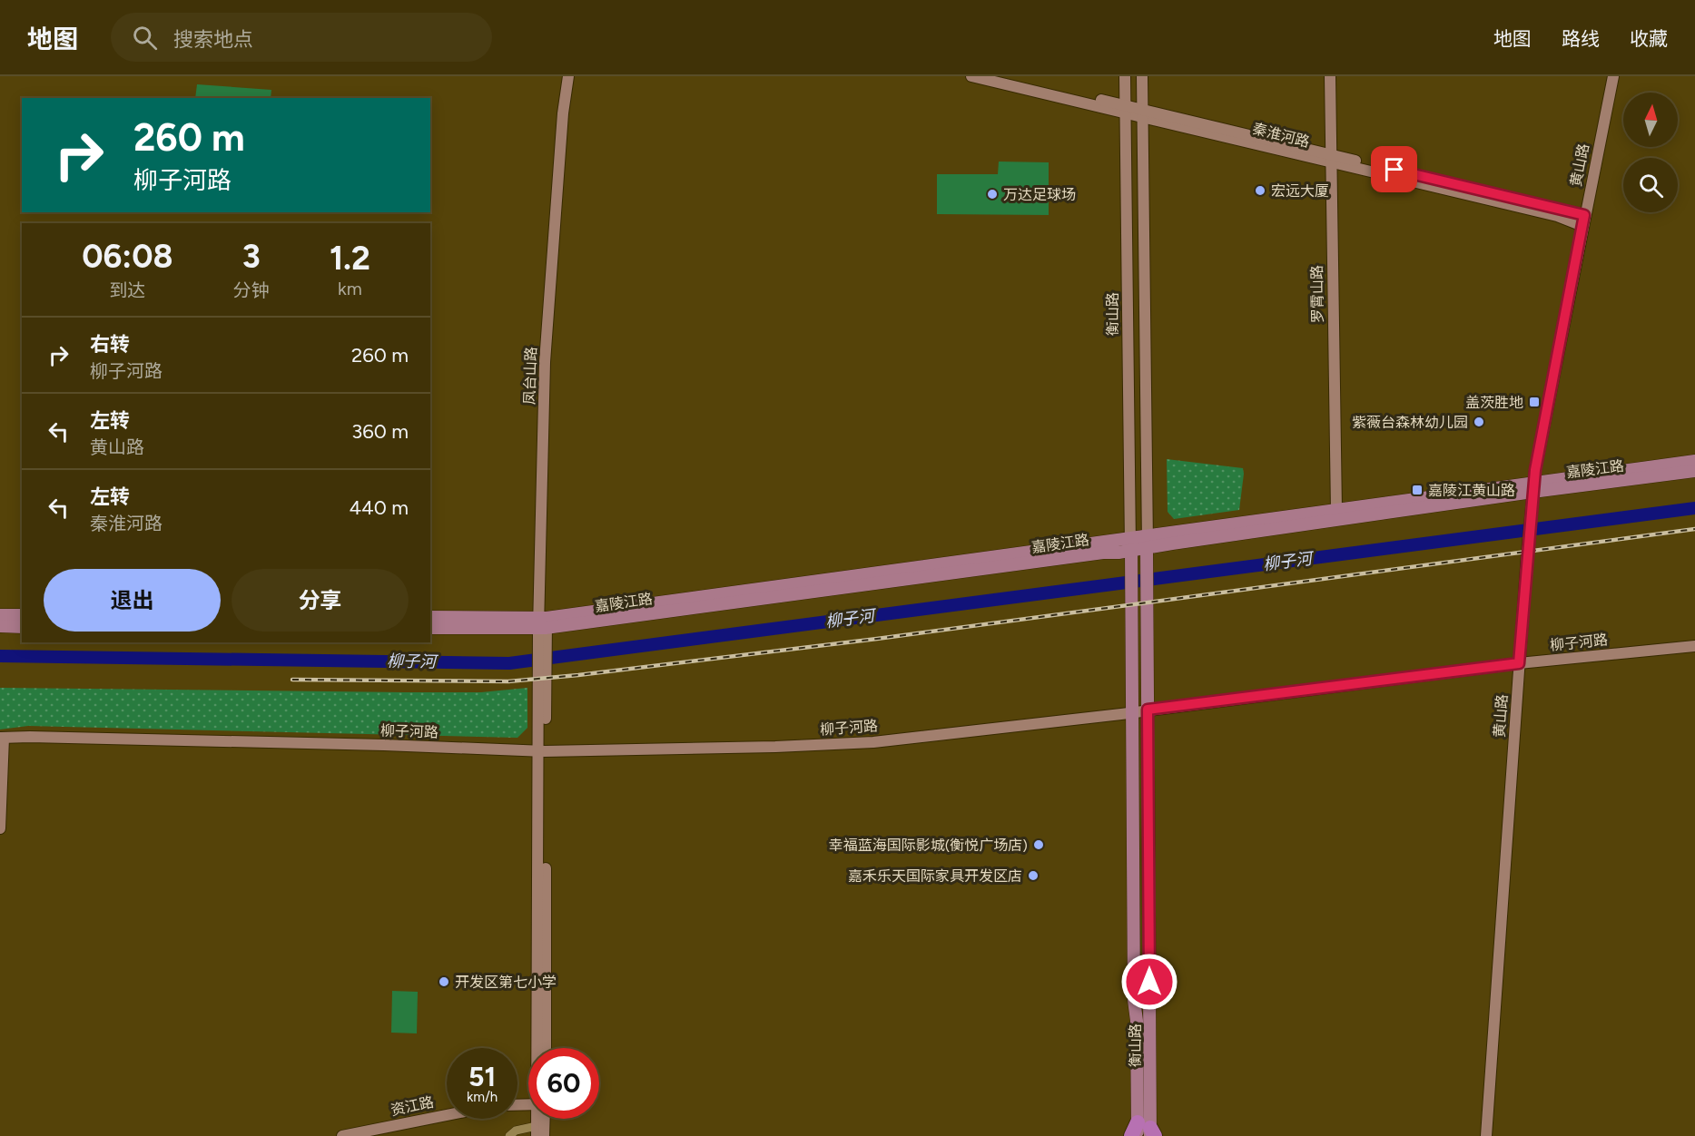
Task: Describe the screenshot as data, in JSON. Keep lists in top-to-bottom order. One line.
{"streets":{"main road":["衡山路","嘉陵江路"],"street":["秦淮河路","黄山路","罗霄山路","凤台山路","柳子河路","资江路"]},"crossings":[["秦淮河路","黄山路"],["秦淮河路","罗霄山路"],["秦淮河路","衡山路"],["黄山路","嘉陵江路"],["黄山路","柳子河路"],["罗霄山路","嘉陵江路"],["衡山路","嘉陵江路"],["衡山路","柳子河路"],["凤台山路","嘉陵江路"],["凤台山路","柳子河路"]],"water":["柳子河"],"places":{"other":["宏远大厦","万达足球场","紫薇台森林幼儿园","幸福蓝海国际影城(衡悦广场店)","嘉禾乐天国际家具开发区店","开发区第七小学"],"transit":["盖茨胜地","嘉陵江黄山路"]},"north":"top","page":{"header":"地图","search":"搜索地点","nav":["地图","路线","收藏"],"turn":["260 m","柳子河路"],"eta":["06:08","到达","3","分钟","1.2","km"],"list":[{"name":"右转","note":"柳子河路","value":"260 m"},{"name":"左转","note":"黄山路","value":"360 m"},{"name":"左转","note":"秦淮河路","value":"440 m"}],"buttons":["退出","分享"],"speed":"51 km/h","limit":"60"}}
